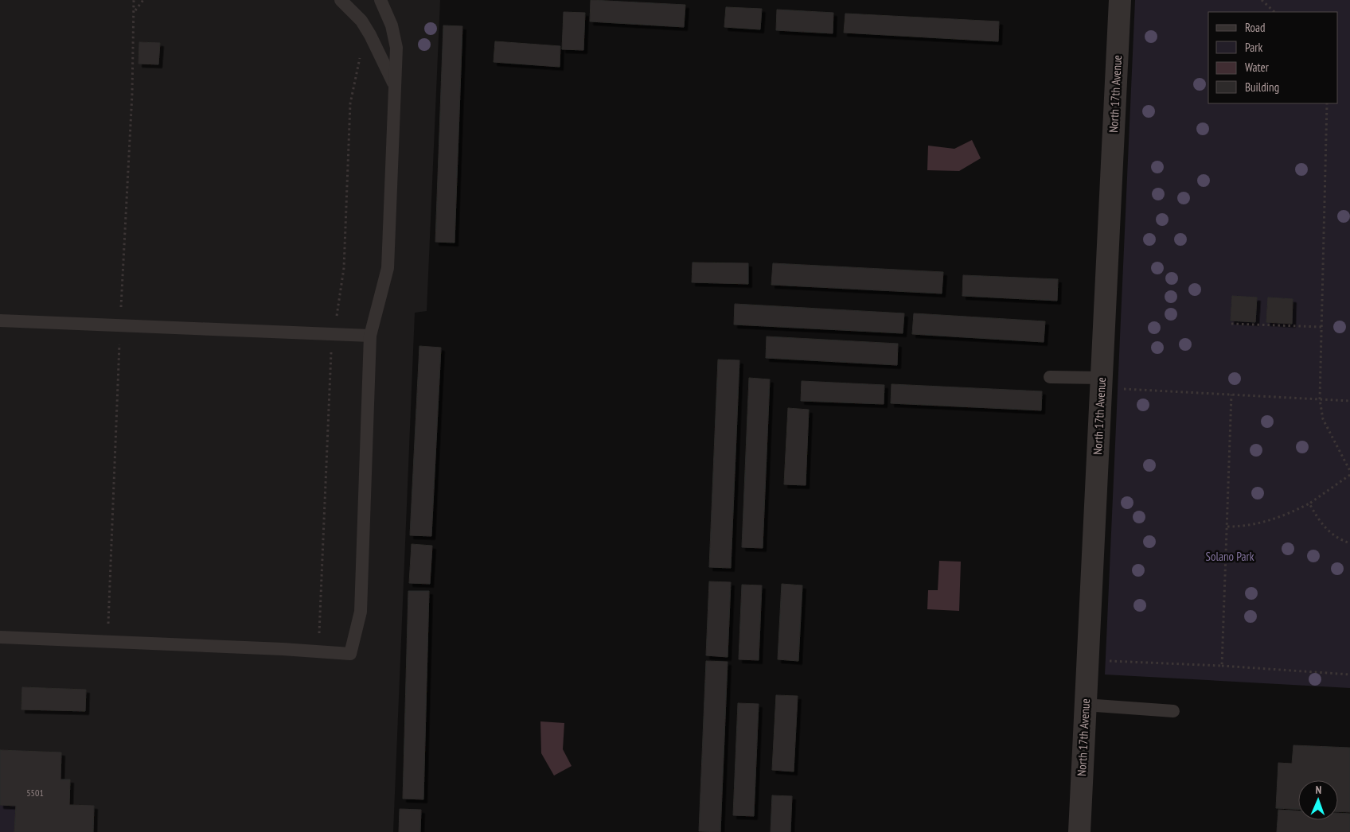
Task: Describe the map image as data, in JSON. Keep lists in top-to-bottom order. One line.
{"streets":{"street":["North 17th Avenue"]},"parks":["Solano Park"],"house_numbers":["5501"],"legend":["Road","Park","Water","Building"],"north":"top"}
